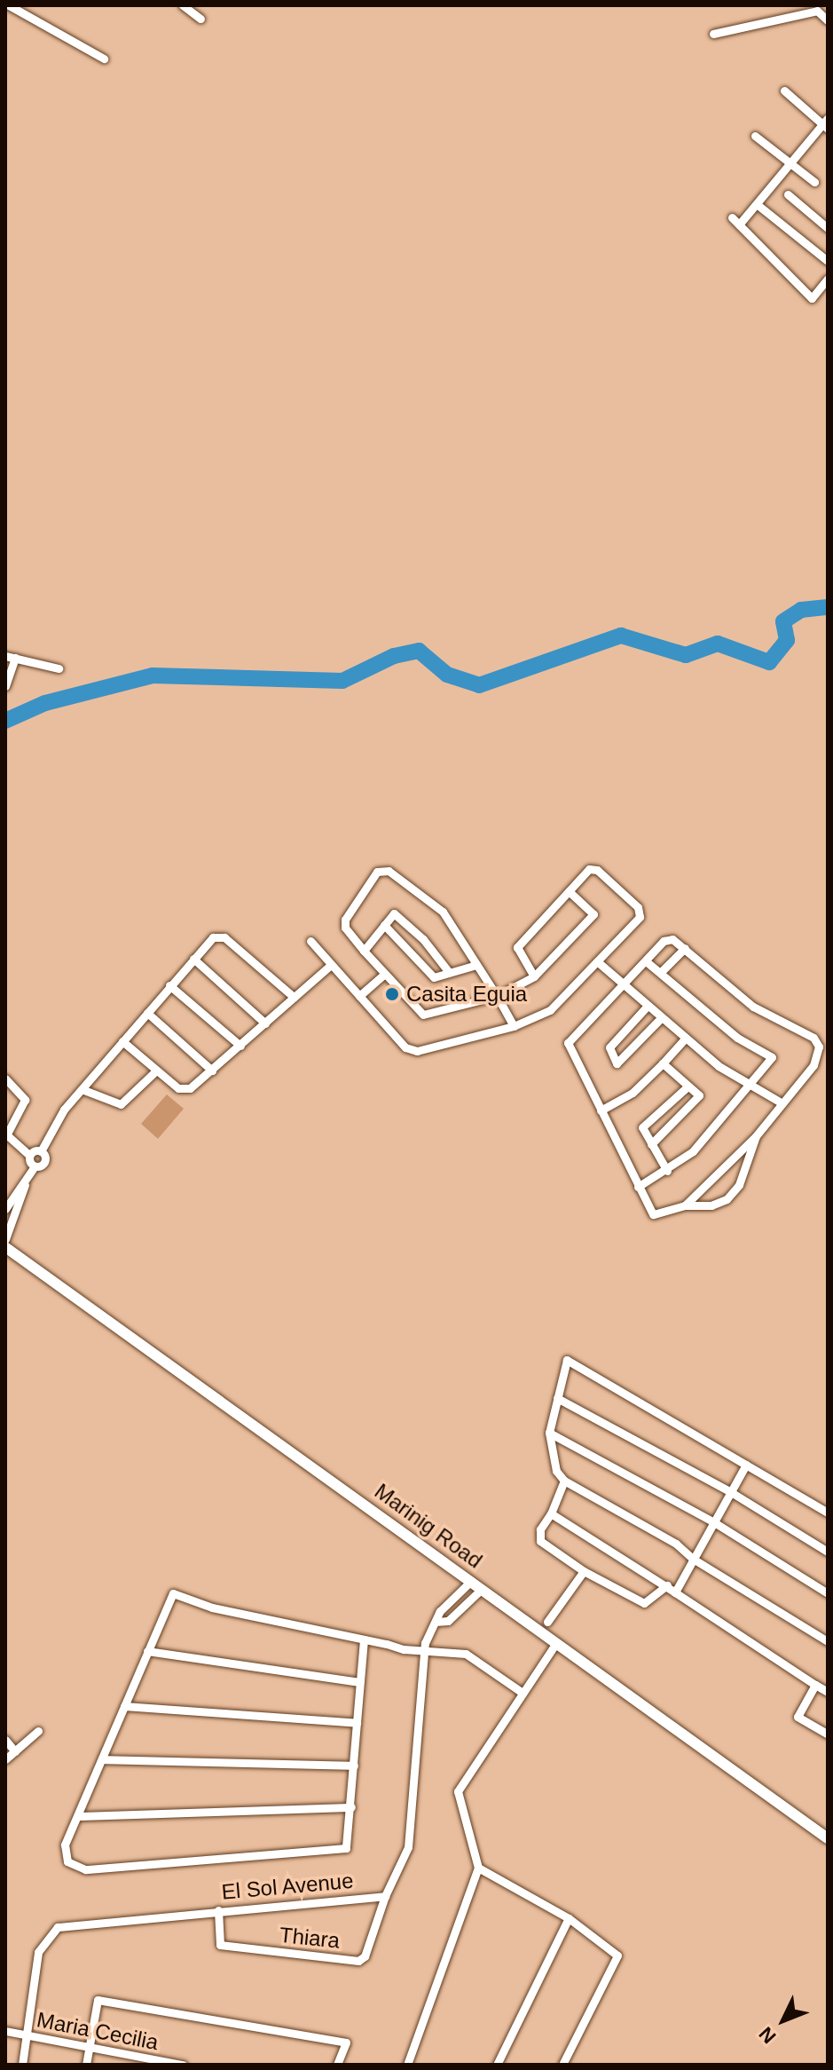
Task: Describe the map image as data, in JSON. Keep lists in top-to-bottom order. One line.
{"streets":{"street":["Marinig Road","El Sol Avenue","Thiara","Maria Cecilia"]},"crossings":[["Marinig Road","El Sol Avenue"],["El Sol Avenue","Thiara"],["El Sol Avenue","Maria Cecilia"]],"places":["Casita Eguia"],"north":"bottom left"}
